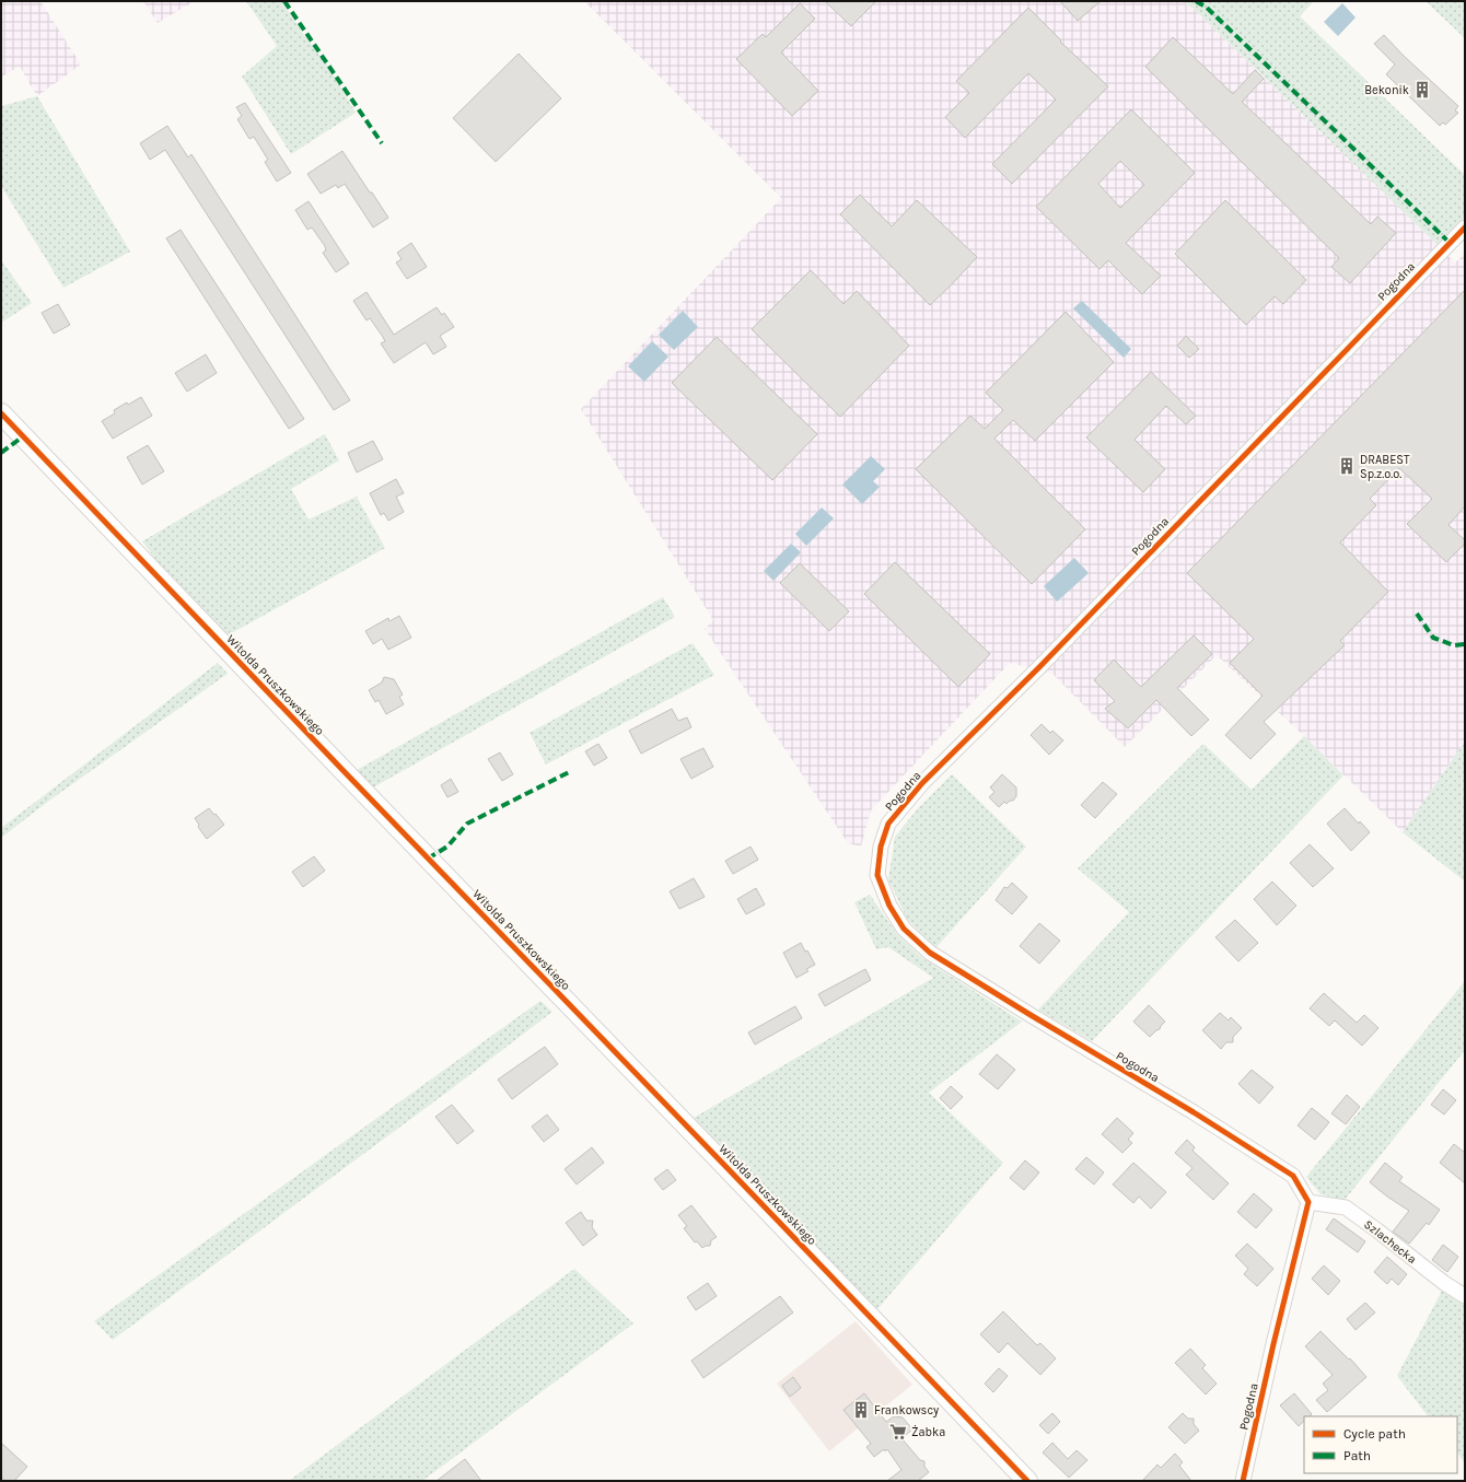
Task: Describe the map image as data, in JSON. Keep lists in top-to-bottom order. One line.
{"streets":{"street":["Pogodna","Witolda Pruszkowskiego","Szlachecka"]},"crossings":[["Pogodna","Szlachecka"]],"places":{"building":["Bekonik","DRABEST Sp.z.o.o.","Frankowscy"],"supermarket":["Żabka"]},"legend":["Cycle path","Path"]}
